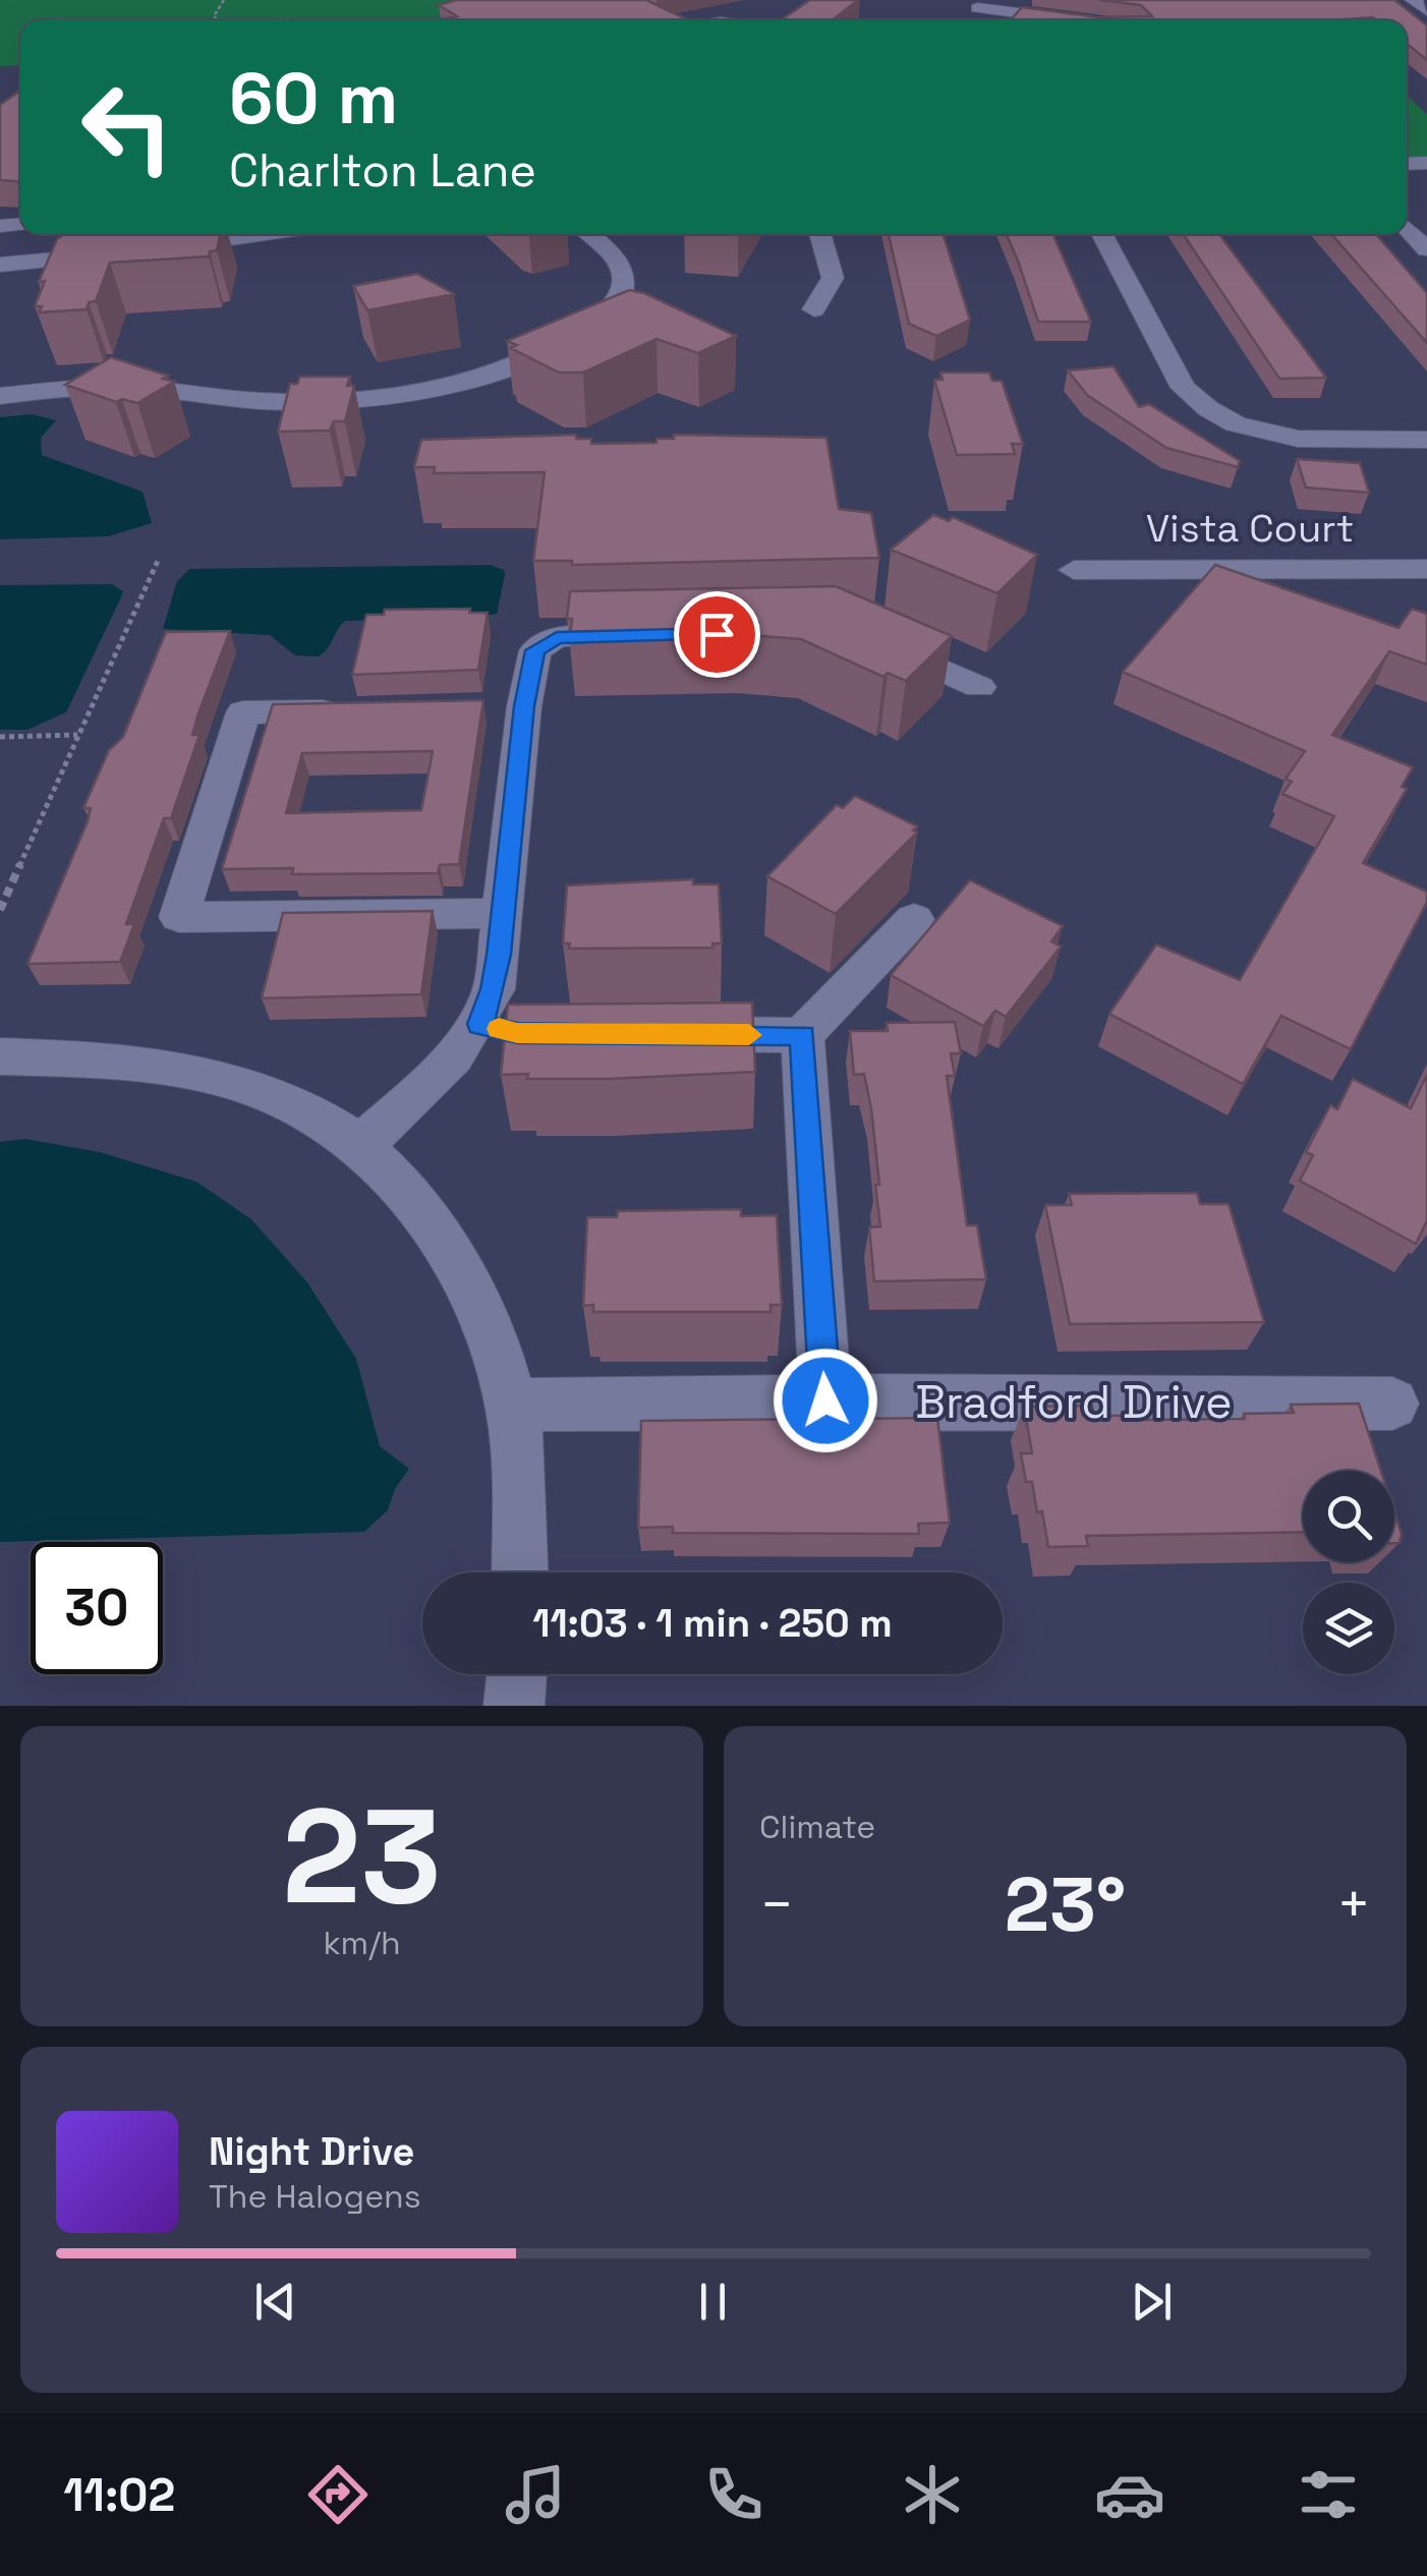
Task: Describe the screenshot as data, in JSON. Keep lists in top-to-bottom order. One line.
{"streets":{"street":["Vista Court","Bradford Drive"]},"page":{"turn":["60 m","Charlton Lane"],"limit":"30","trip":"11:03 · 1 min · 250 m","tile":[["23","km/h"],"Climate"],"heat":["−","23°","+"],"song":["Night Drive","The Halogens"],"tabs":"11:02"}}
